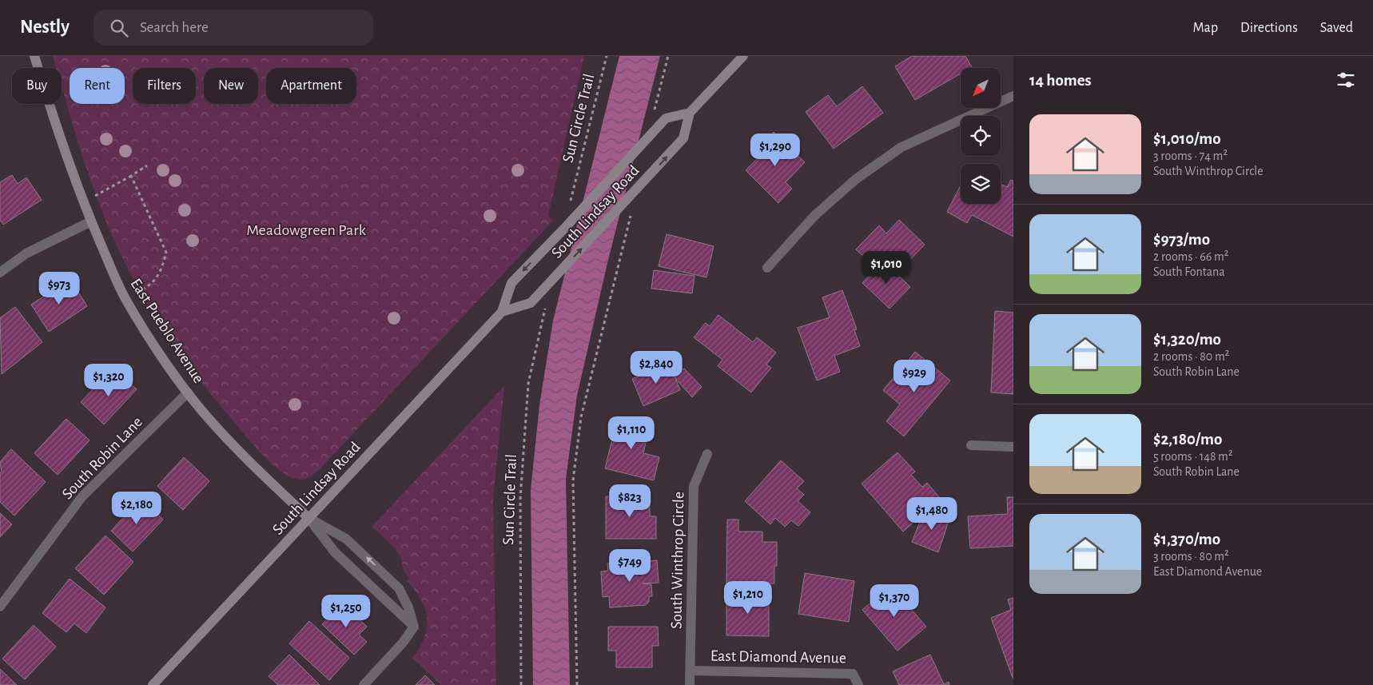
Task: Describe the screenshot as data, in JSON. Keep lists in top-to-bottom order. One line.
{"streets":{"main road":["South Lindsay Road","East Pueblo Avenue"],"street":["South Robin Lane","South Winthrop Circle","East Diamond Avenue"],"path":["Sun Circle Trail"]},"crossings":[["South Lindsay Road","East Pueblo Avenue"],["East Pueblo Avenue","South Robin Lane"],["South Winthrop Circle","East Diamond Avenue"]],"parks":["Meadowgreen Park"],"north":"bottom left","page":{"header":"Nestly","search":"Search here","nav":["Map","Directions","Saved"],"heading":"14 homes","chip":["Buy","Rent","Filters","New","Apartment"],"list":[{"name":"$1,010/mo","note":"3 rooms · 74 m² · South Winthrop Circle"},{"name":"$973/mo","note":"2 rooms · 66 m² · South Fontana"},{"name":"$1,320/mo","note":"2 rooms · 80 m² · South Robin Lane"},{"name":"$2,180/mo","note":"5 rooms · 148 m² · South Robin Lane"},{"name":"$1,370/mo","note":"3 rooms · 80 m² · East Diamond Avenue"}],"price":["$1,290","$1,010","$973","$2,840","$929","$1,320","$1,110","$823","$2,180","$1,480","$749","$1,210","$1,370","$1,250"]}}
